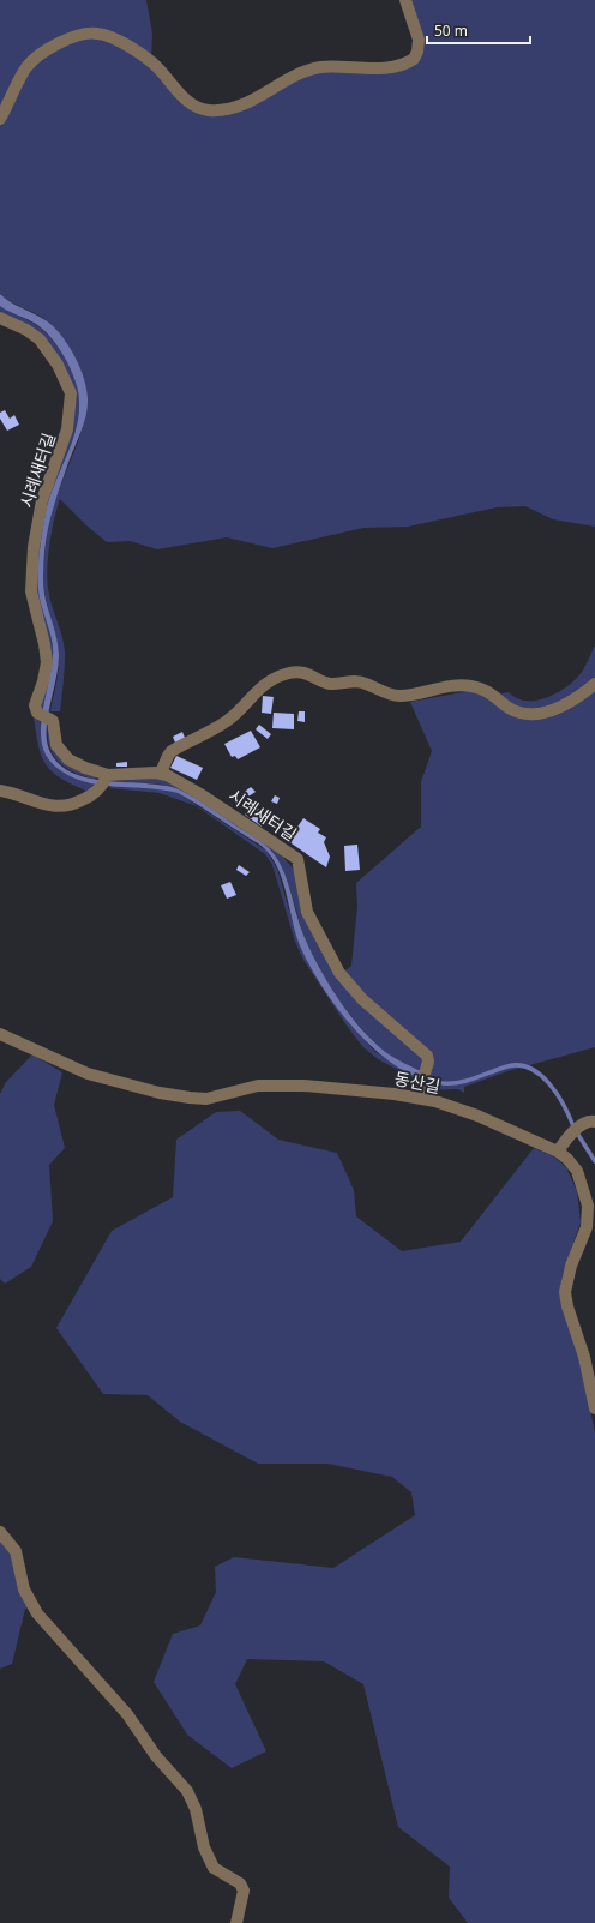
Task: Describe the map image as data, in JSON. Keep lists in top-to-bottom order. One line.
{"streets":{"street":["시례새터길","동산길"]},"crossings":[["시례새터길","동산길"]],"scale_bar":"50 m"}
